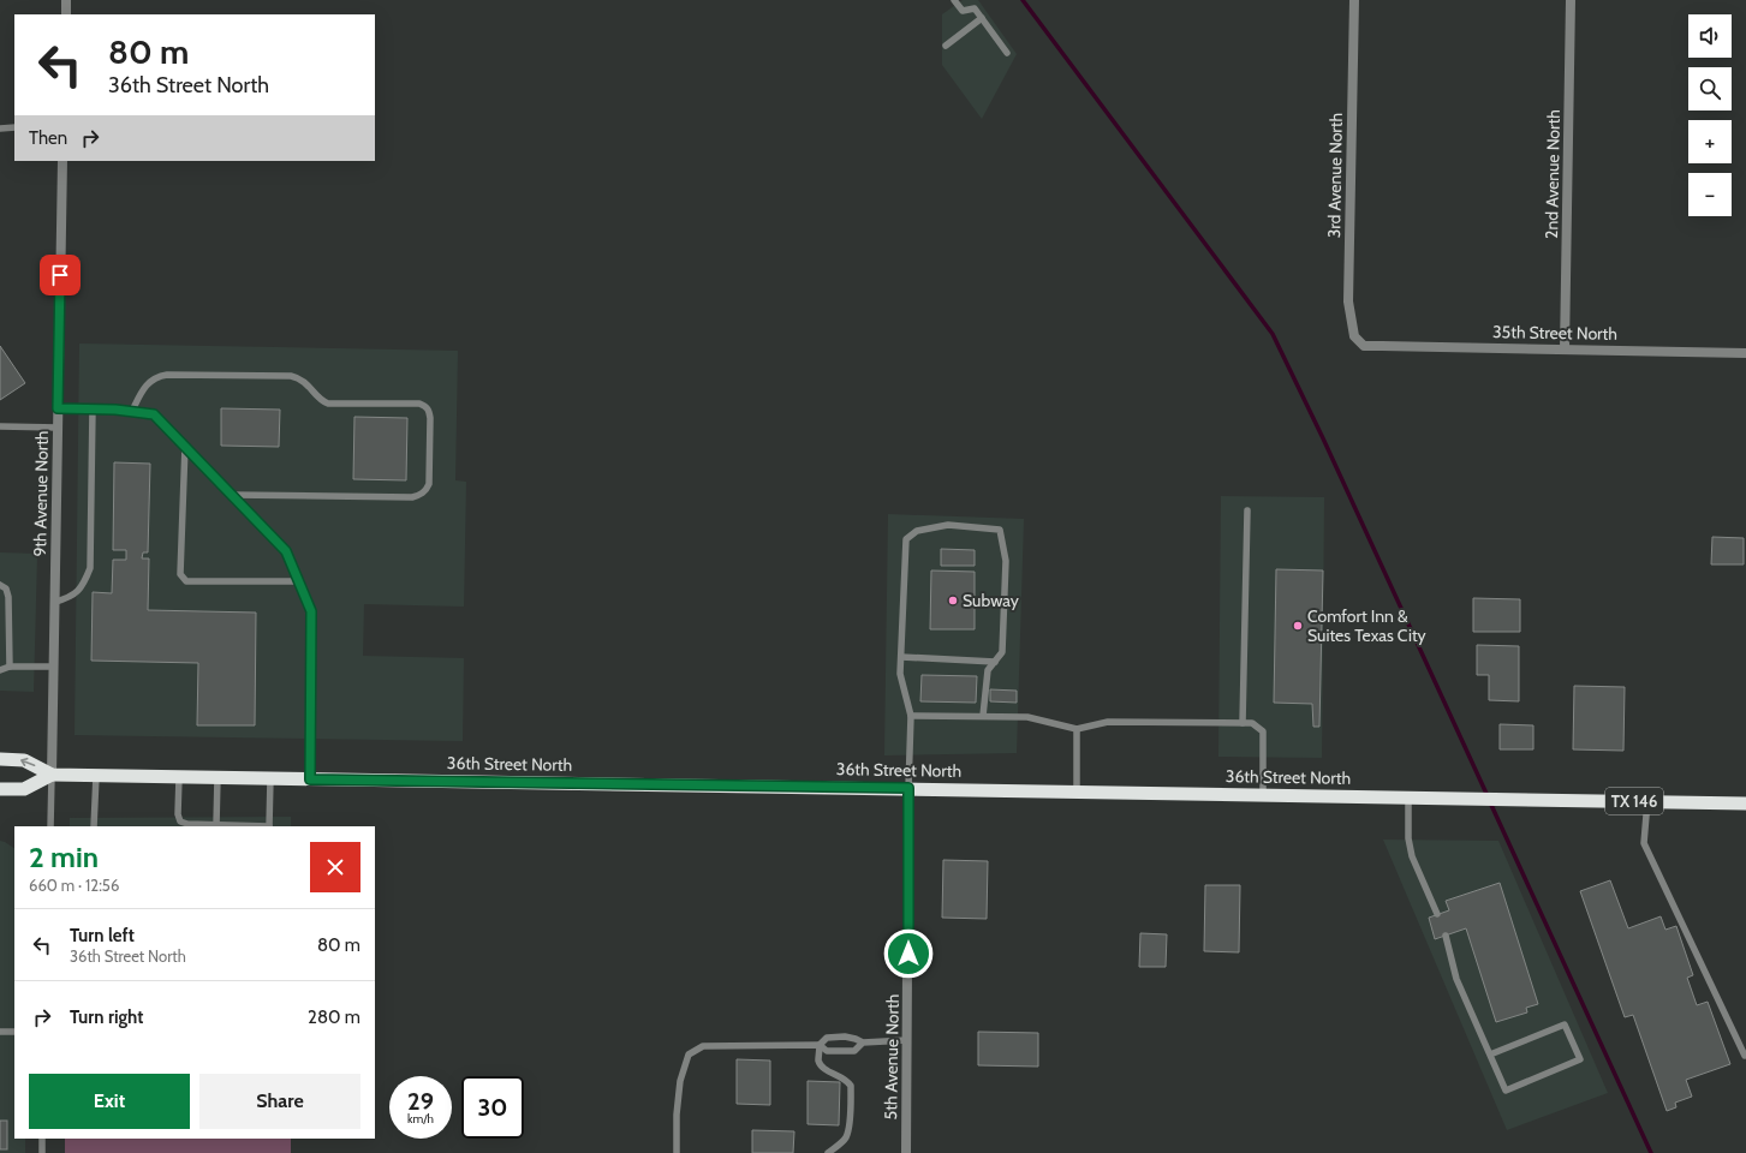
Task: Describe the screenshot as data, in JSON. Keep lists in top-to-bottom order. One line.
{"streets":{"highway":["36th Street North","TX 146"],"street":["2nd Avenue North","3rd Avenue North","35th Street North","9th Avenue North","5th Avenue North"]},"crossings":[["2nd Avenue North","35th Street North"],["3rd Avenue North","35th Street North"],["9th Avenue North","36th Street North"],["9th Avenue North","TX 146"],["36th Street North","TX 146"],["36th Street North","5th Avenue North"]],"places":["Subway","Comfort Inn & Suites Texas City"],"page":{"map_buttons":["+","−"],"turn":["80 m","36th Street North"],"then":"Then","heading":["2 min","660 m · 12:56"],"list":[{"name":"Turn left","note":"36th Street North","value":"80 m"},{"name":"Turn right","value":"280 m"}],"buttons":["Exit","Share"],"speed":"29 km/h","limit":"30"}}
